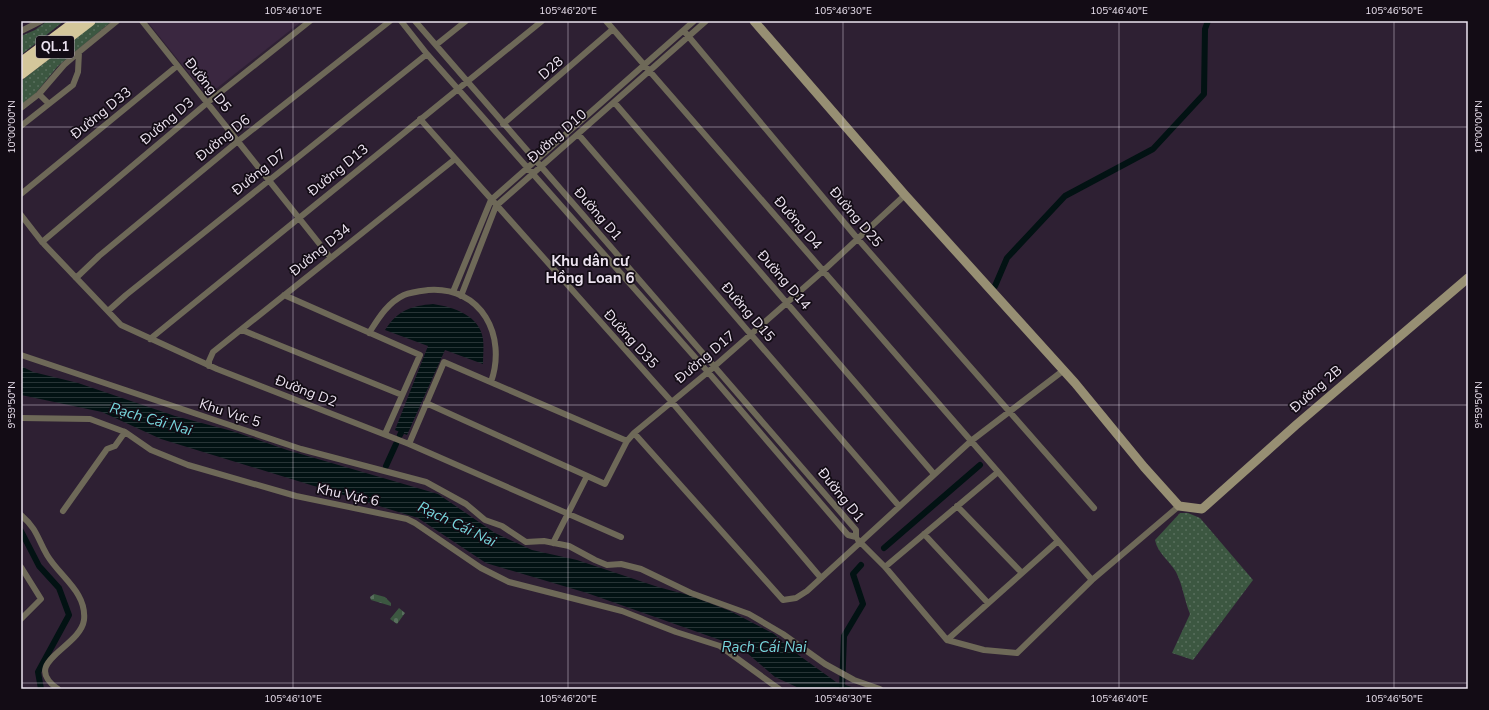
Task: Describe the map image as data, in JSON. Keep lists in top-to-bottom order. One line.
{"streets":{"highway":["QL.1"],"street":["D28","Đường D5","Đường D33","Đường D3","Đường D10","Đường D6","Đường D13","Đường D7","Đường D1","Đường D25","Đường D4","Đường D34","Đường D14","Đường D15","Đường D35","Đường D17","Đường 2B","Đường D2","Khu Vực 5","Khu Vực 6"]},"crossings":[["D28","Đường D1"],["D28","Đường D4"],["Đường D5","Đường D33"],["Đường D5","Đường D3"],["Đường D5","Đường D6"],["Đường D5","Đường D13"],["Đường D5","Đường D7"],["Đường D5","Đường D34"],["Đường D3","Đường D2"],["Đường D10","Đường D1"],["Đường D10","Đường D25"],["Đường D10","Đường D4"],["Đường D10","Đường D14"],["Đường D10","Đường D15"],["Đường D10","Đường D35"],["Đường D6","Đường D2"],["Đường D13","Đường D1"],["Đường D13","Đường D35"],["Đường D13","Đường D2"],["Đường D7","Đường D1"],["Đường D7","Đường D2"],["Đường D1","Đường D17"],["Đường D25","Đường D17"],["Đường D4","Đường D17"],["Đường D34","Đường D35"],["Đường D34","Đường D2"],["Đường D14","Đường D17"],["Đường D15","Đường D17"],["Đường D35","Đường D17"]],"districts":["Khu dân cư Hồng Loan 6"],"water":["Rạch Cái Nai"],"coordinates":["105°46'10\"E","105°46'20\"E","105°46'30\"E","105°46'40\"E","105°46'50\"E","10°00'00\"N","9°59'50\"N"]}
